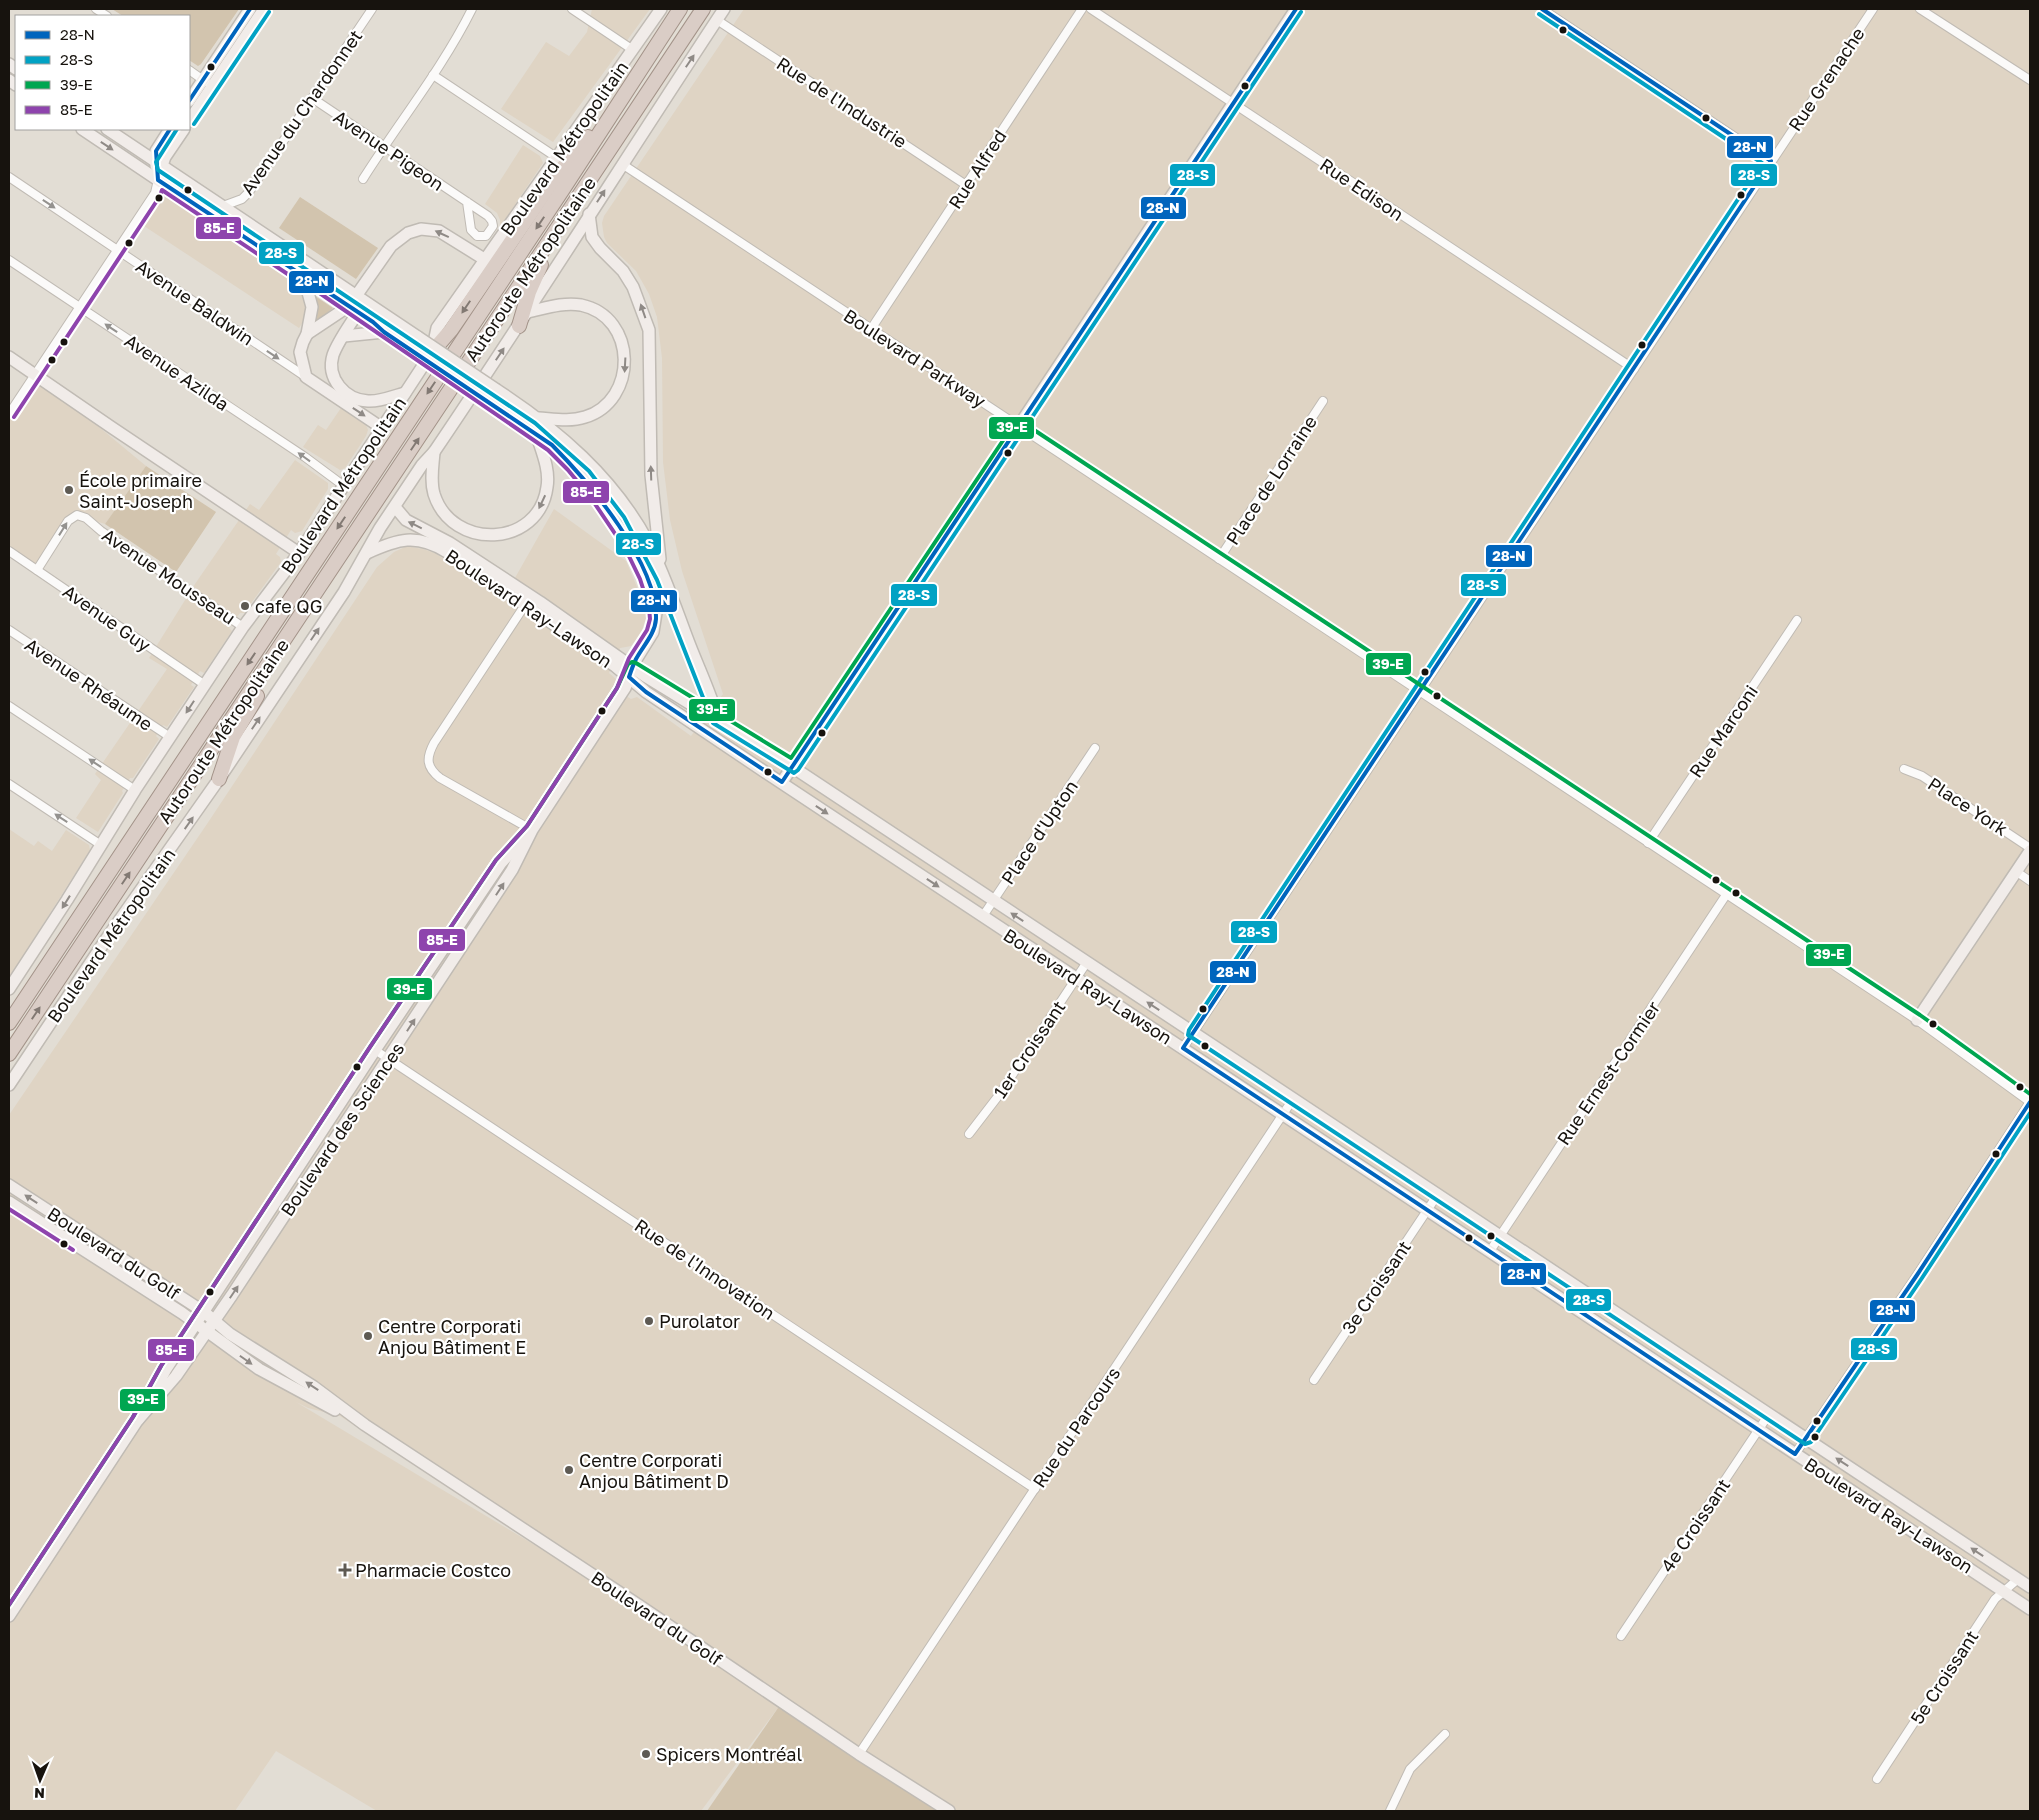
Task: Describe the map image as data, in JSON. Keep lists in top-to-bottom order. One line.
{"streets":{"highway":["Autoroute Métropolitaine"],"street":["Rue Grenache","Rue de l'Industrie","Avenue du Chardonnet","Boulevard Métropolitain","Avenue Pigeon","Rue Alfred","Rue Edison","Avenue Baldwin","Boulevard Parkway","Avenue Azilda","Place de Lorraine","Avenue Mousseau","Boulevard Ray-Lawson","Avenue Guy","Avenue Rhéaume","Rue Marconi","Place York","Place d'Upton","1er Croissant","Rue Ernest-Cormier","Boulevard des Sciences","Boulevard du Golf","Rue de l'Innovation","3e Croissant","Rue du Parcours","4e Croissant","5e Croissant"]},"crossings":[["Rue Grenache","Rue Edison"],["Rue Grenache","Boulevard Parkway"],["Rue Grenache","Boulevard Ray-Lawson"],["Rue de l'Industrie","Boulevard Métropolitain"],["Rue de l'Industrie","Rue Alfred"],["Avenue du Chardonnet","Avenue Pigeon"],["Boulevard Métropolitain","Avenue Baldwin"],["Boulevard Métropolitain","Boulevard Parkway"],["Boulevard Métropolitain","Avenue Azilda"],["Boulevard Métropolitain","Avenue Mousseau"],["Boulevard Métropolitain","Boulevard Ray-Lawson"],["Boulevard Métropolitain","Avenue Guy"],["Boulevard Métropolitain","Avenue Rhéaume"],["Rue Alfred","Boulevard Parkway"],["Boulevard Parkway","Place de Lorraine"],["Boulevard Parkway","Rue Marconi"],["Boulevard Parkway","Rue Ernest-Cormier"],["Avenue Mousseau","Avenue Guy"],["Boulevard Ray-Lawson","Place d'Upton"],["Boulevard Ray-Lawson","1er Croissant"],["Boulevard Ray-Lawson","Rue Ernest-Cormier"],["Boulevard Ray-Lawson","Boulevard des Sciences"],["Boulevard Ray-Lawson","3e Croissant"],["Boulevard Ray-Lawson","Rue du Parcours"],["Boulevard Ray-Lawson","4e Croissant"],["Boulevard Ray-Lawson","5e Croissant"],["Boulevard des Sciences","Boulevard du Golf"],["Boulevard des Sciences","Rue de l'Innovation"],["Boulevard du Golf","Rue du Parcours"],["Rue de l'Innovation","Rue du Parcours"]],"one_way":["Avenue Baldwin","Avenue Azilda"],"places":{"other":["École primaire Saint-Joseph","cafe QG","Purolator","Centre Corporati Anjou Bâtiment E","Centre Corporati Anjou Bâtiment D","Spicers Montréal"],"health":["Pharmacie Costco"]},"lines":["transit line 28-N","transit line 28-S","transit line 85-E","transit line 39-E"],"legend":["28-N","28-S","39-E","85-E"],"north":"bottom"}
